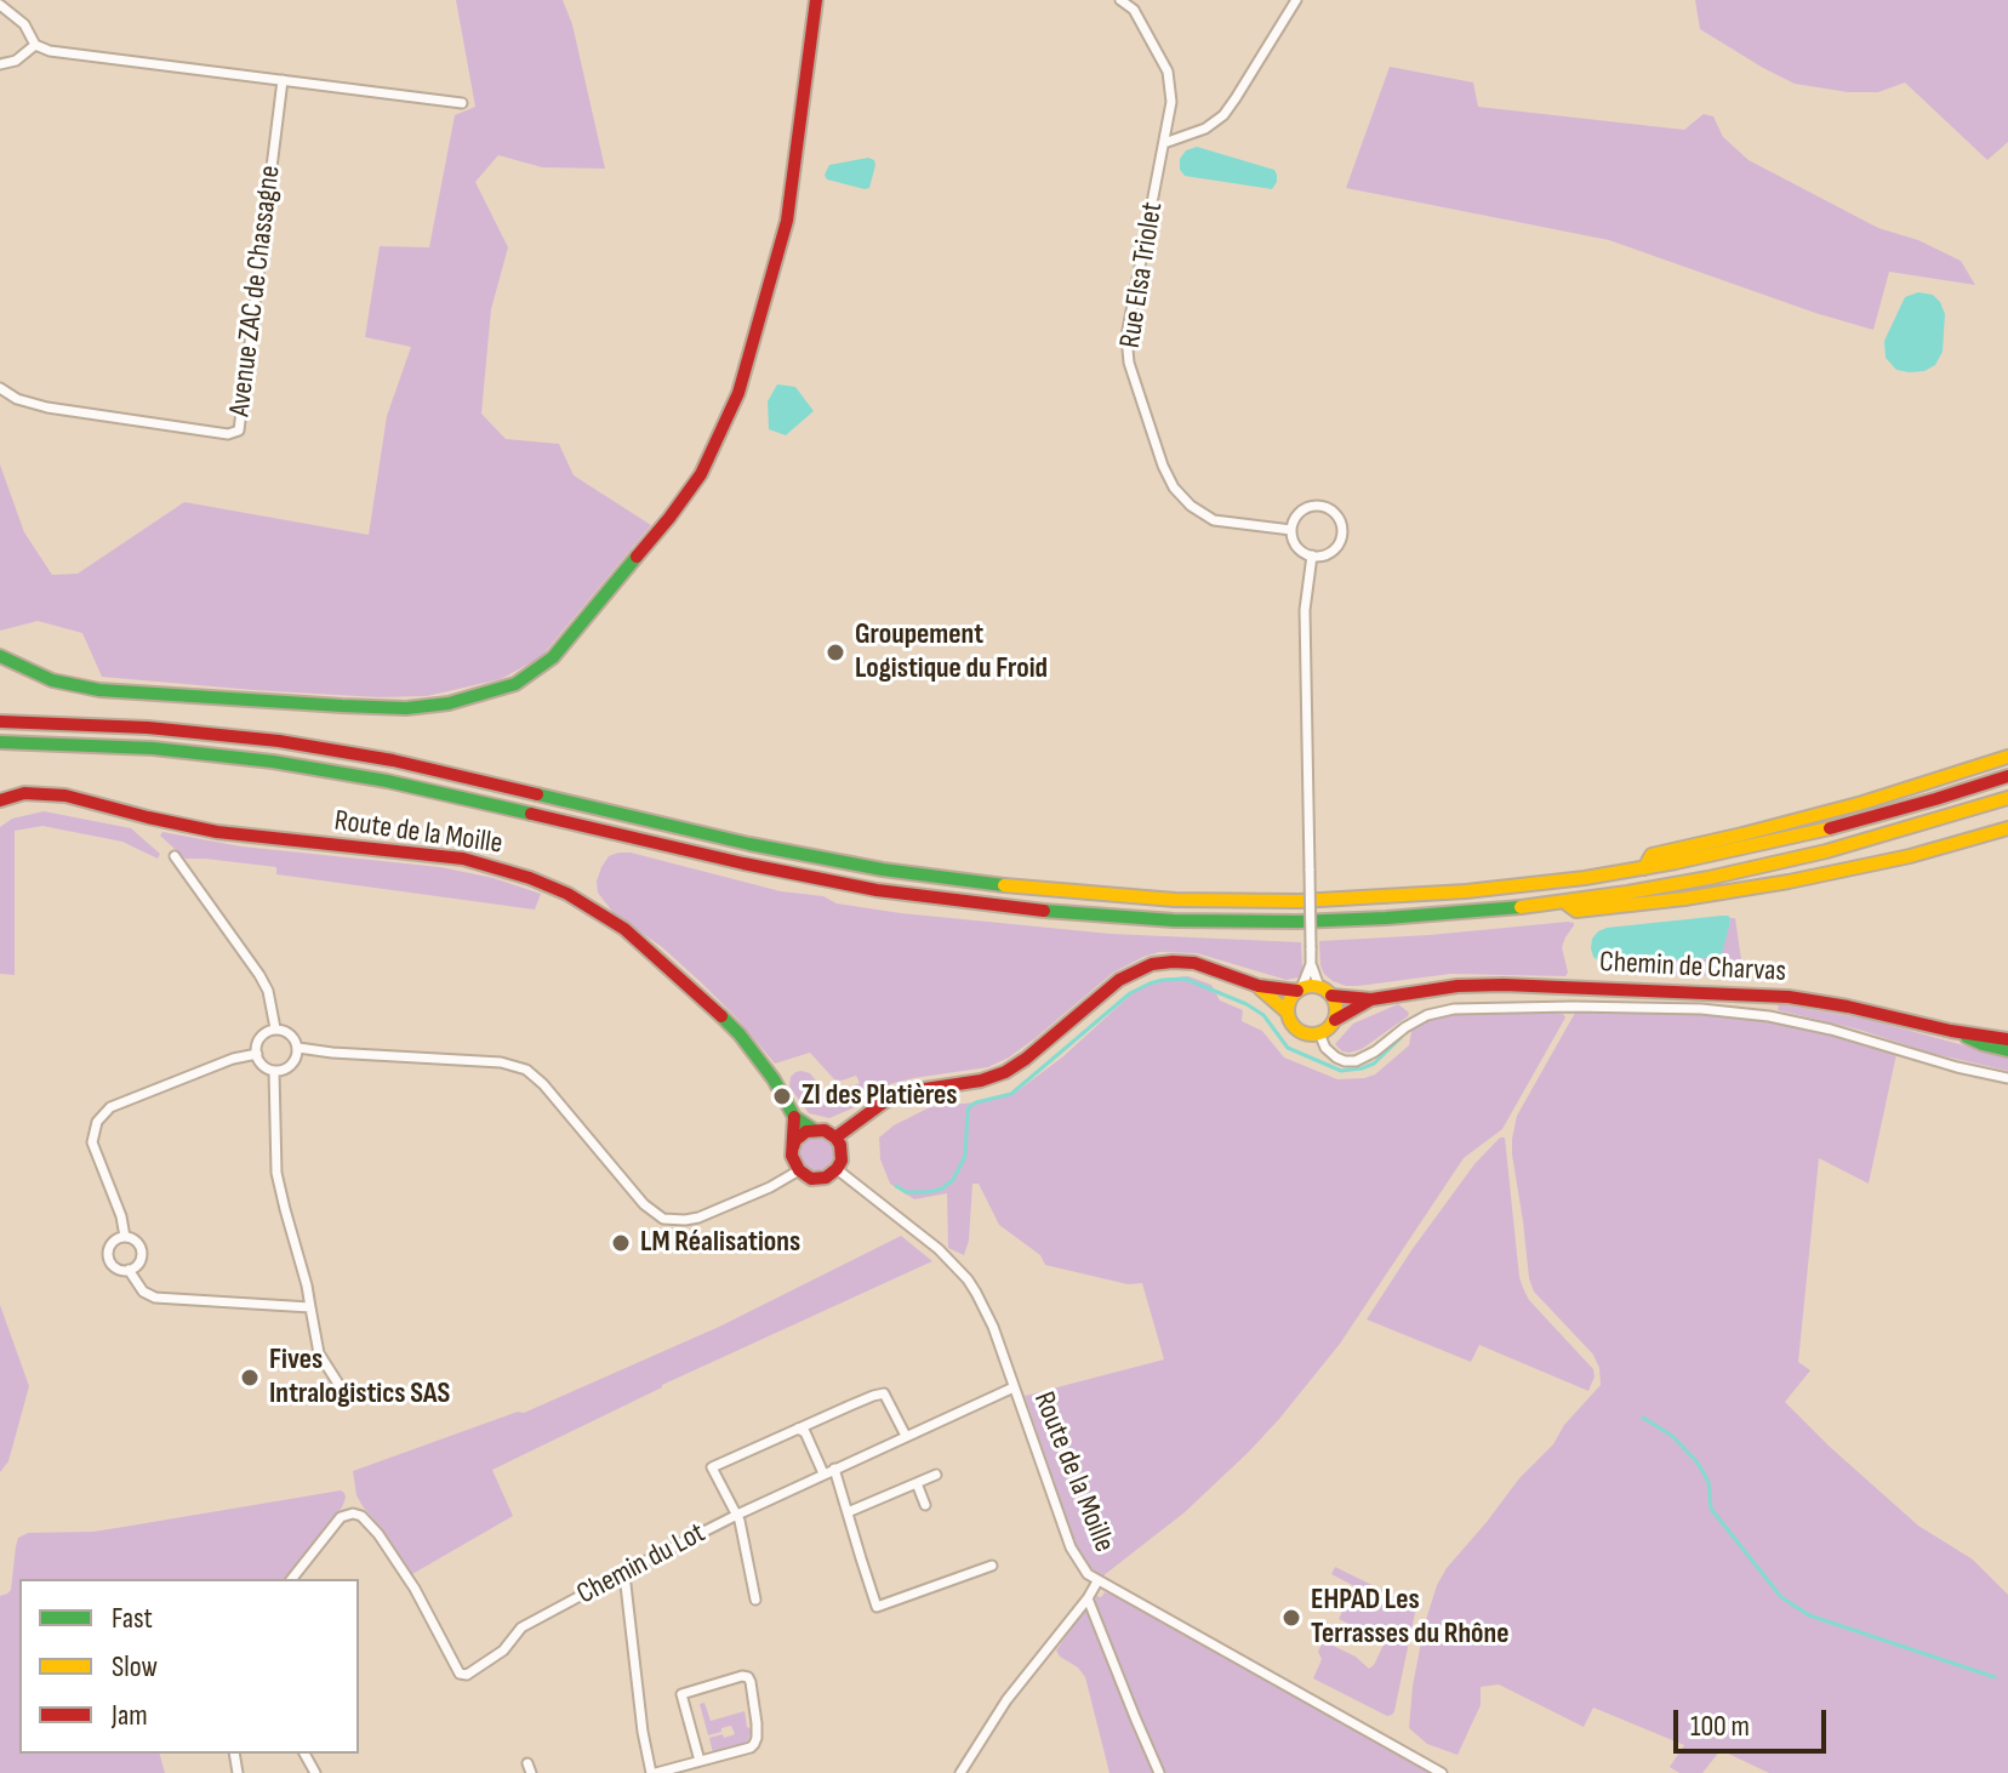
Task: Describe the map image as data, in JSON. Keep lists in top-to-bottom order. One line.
{"streets":{"main road":["Route de la Moille","Chemin de Charvas"],"street":["Rue Elsa Triolet","Avenue ZAC de Chassagne","Chemin du Lot"]},"crossings":[["Route de la Moille","Chemin du Lot"]],"places":["Groupement Logistique du Froid","ZI des Platières","LM Réalisations","Fives Intralogistics SAS","EHPAD Les Terrasses du Rhône"],"legend":["Fast","Slow","Jam"],"scale_bar":"100 m"}
